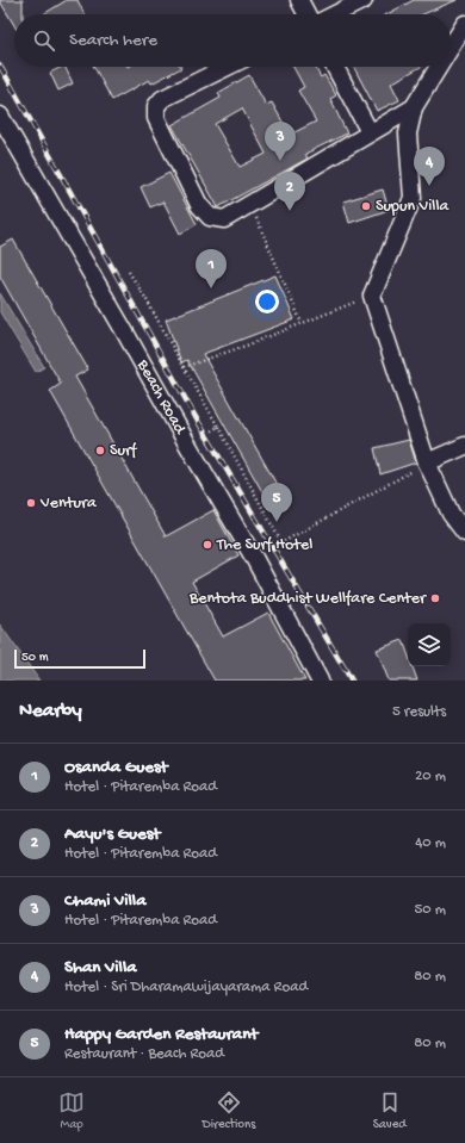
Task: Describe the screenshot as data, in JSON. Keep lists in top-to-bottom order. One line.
{"streets":{"street":["Beach Road"]},"places":["Supun Villa","Surf","Ventura","The Surf Hotel","Bentota Buddhist Wellfare Center"],"scale_bar":"50 m","page":{"search":"Search here","pins":["3","4","2","1","5"],"scale":"50 m","heading":["Nearby","5 results"],"list":[{"mark":"1","name":"Osanda Guest","note":"Hotel · Pitaremba Road","value":"20 m"},{"mark":"2","name":"Aayu's Guest","note":"Hotel · Pitaremba Road","value":"40 m"},{"mark":"3","name":"Chami Villa","note":"Hotel · Pitaremba Road","value":"50 m"},{"mark":"4","name":"Shan Villa","note":"Hotel · Sri Dharamawijayarama Road","value":"80 m"},{"mark":"5","name":"Happy Garden Restaurant","note":"Restaurant · Beach Road","value":"80 m"}],"nav":["Map","Directions","Saved"]}}
